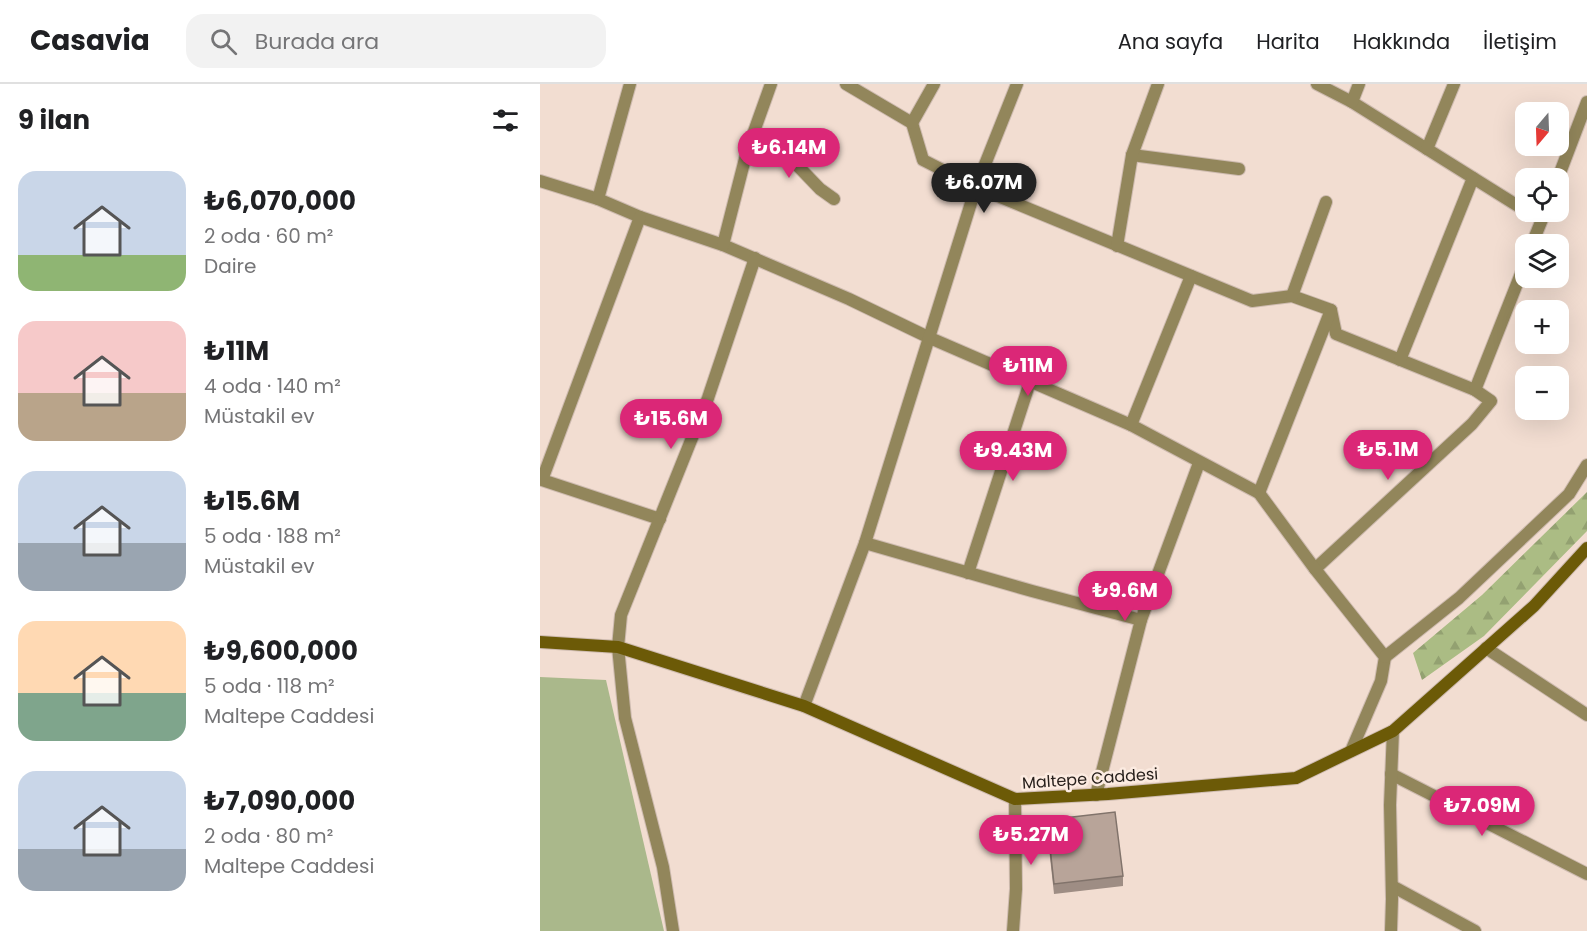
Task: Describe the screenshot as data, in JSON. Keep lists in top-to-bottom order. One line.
{"streets":{"street":["Maltepe Caddesi"]},"north":"bottom","page":{"header":"Casavia","search":"Burada ara","nav":["Ana sayfa","Harita","Hakkında","İletişim"],"heading":"9 ilan","map_buttons":["+","−"],"price":["₺6.14M","₺6.07M","₺11M","₺15.6M","₺5.1M","₺9.43M","₺9.6M","₺7.09M","₺5.27M"],"list":[{"name":"₺6,070,000","note":"2 oda · 60 m² · Daire"},{"name":"₺11M","note":"4 oda · 140 m² · Müstakil ev"},{"name":"₺15.6M","note":"5 oda · 188 m² · Müstakil ev"},{"name":"₺9,600,000","note":"5 oda · 118 m² · Maltepe Caddesi"},{"name":"₺7,090,000","note":"2 oda · 80 m² · Maltepe Caddesi"}]}}
